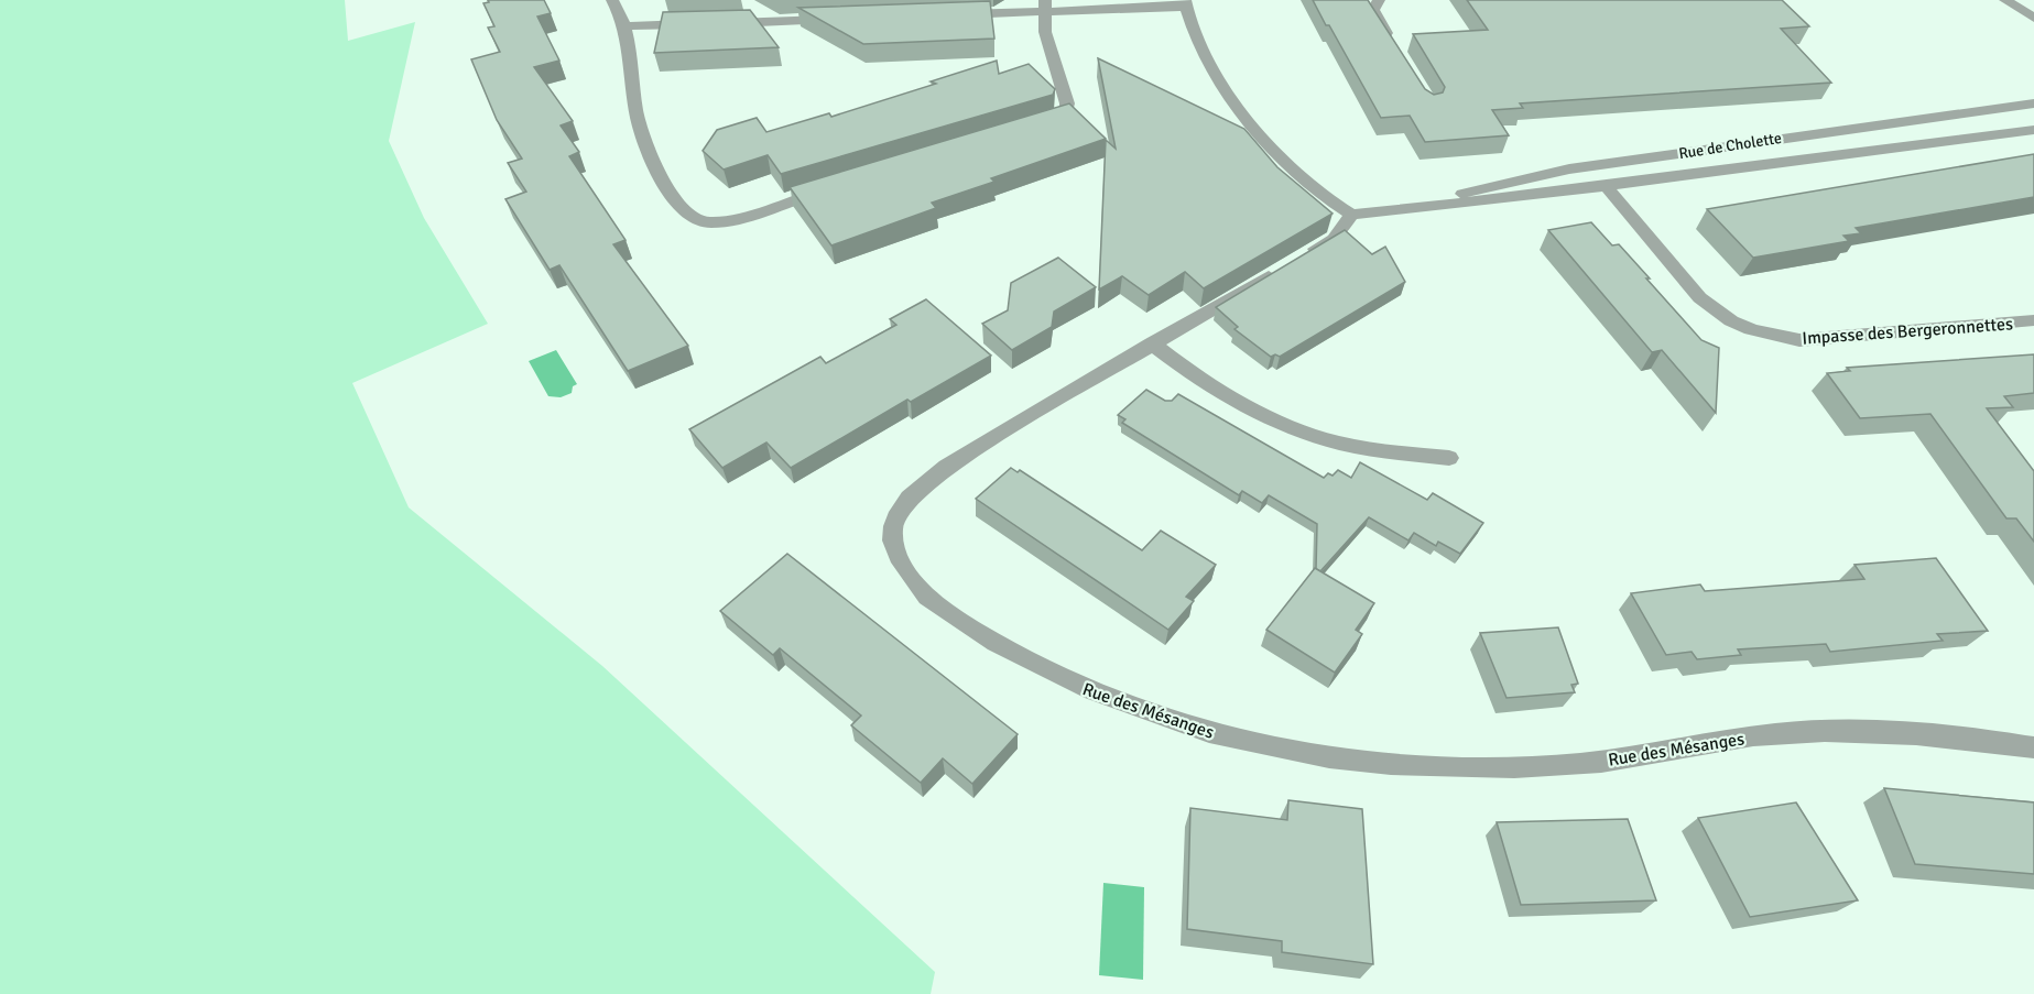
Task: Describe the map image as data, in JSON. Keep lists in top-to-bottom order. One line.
{"streets":{"street":["Rue de Cholette","Impasse des Bergeronnettes","Rue des Mésanges"]},"crossings":[["Rue de Cholette","Impasse des Bergeronnettes"],["Rue de Cholette","Rue des Mésanges"]]}
